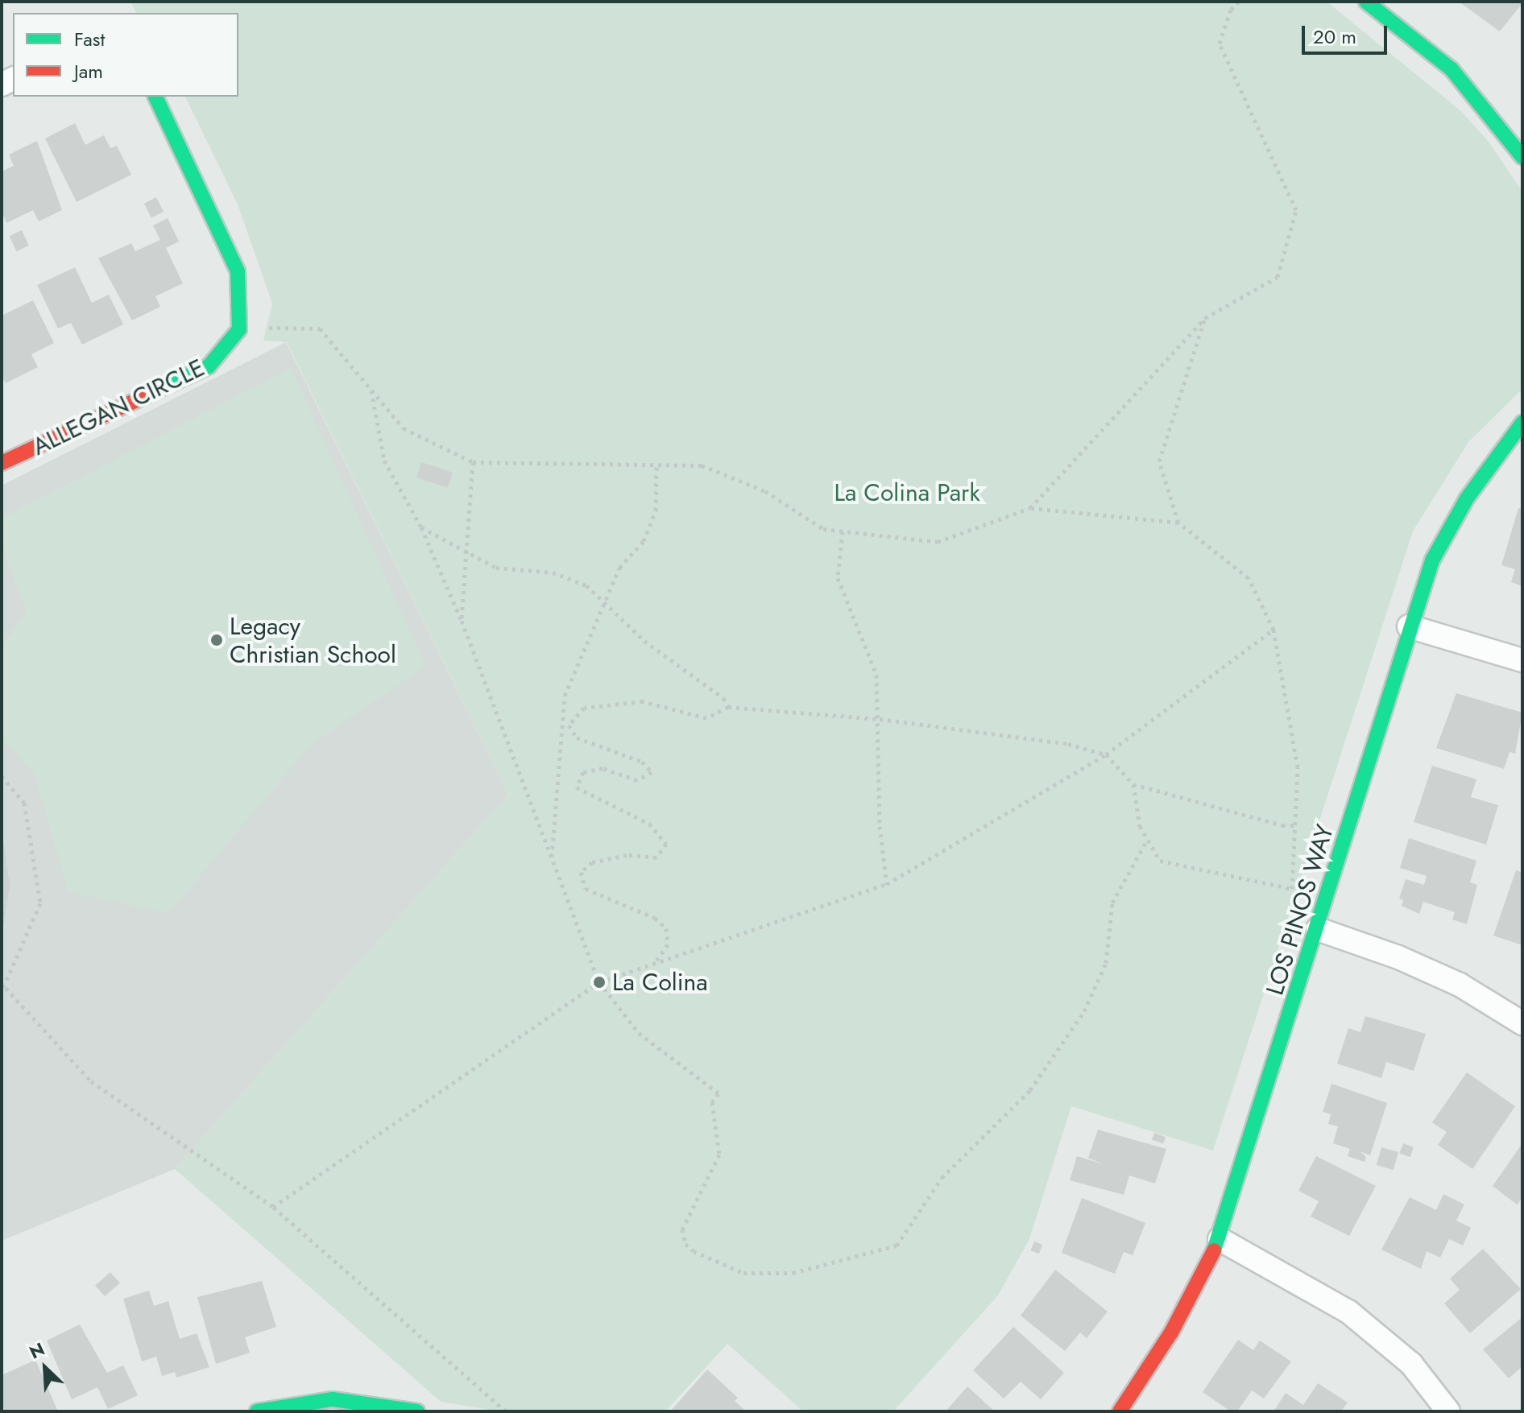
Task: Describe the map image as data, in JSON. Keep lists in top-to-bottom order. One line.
{"streets":{"street":["ALLEGAN CIRCLE","LOS PINOS WAY"]},"parks":["La Colina Park"],"places":["Legacy Christian School","La Colina"],"legend":["Fast","Jam"],"scale_bar":"20 m","north":"top left"}
